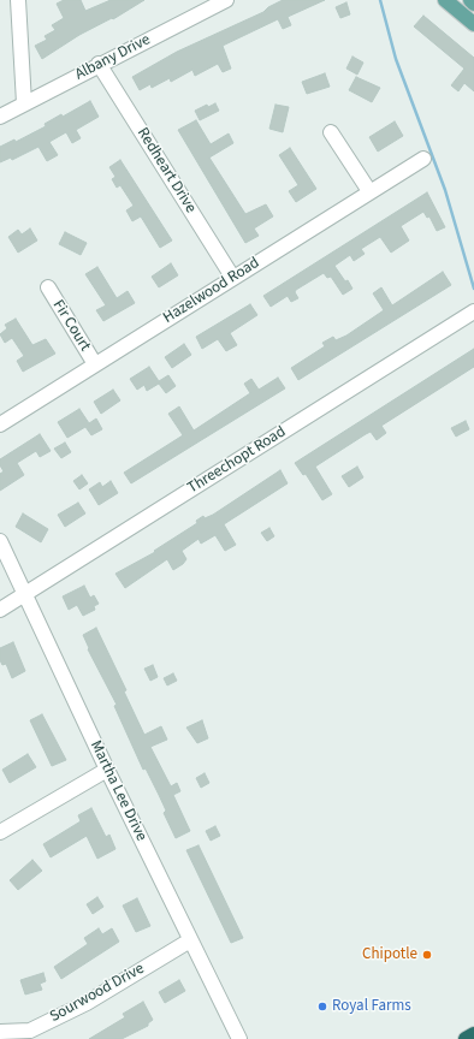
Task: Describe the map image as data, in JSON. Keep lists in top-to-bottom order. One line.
{"streets":{"street":["Albany Drive","Redheart Drive","Hazelwood Road","Fir Court","Threechopt Road","Martha Lee Drive","Sourwood Drive"]},"crossings":[["Albany Drive","Redheart Drive"],["Redheart Drive","Hazelwood Road"],["Hazelwood Road","Fir Court"],["Threechopt Road","Martha Lee Drive"],["Martha Lee Drive","Sourwood Drive"]],"places":["Chipotle","Royal Farms"]}
